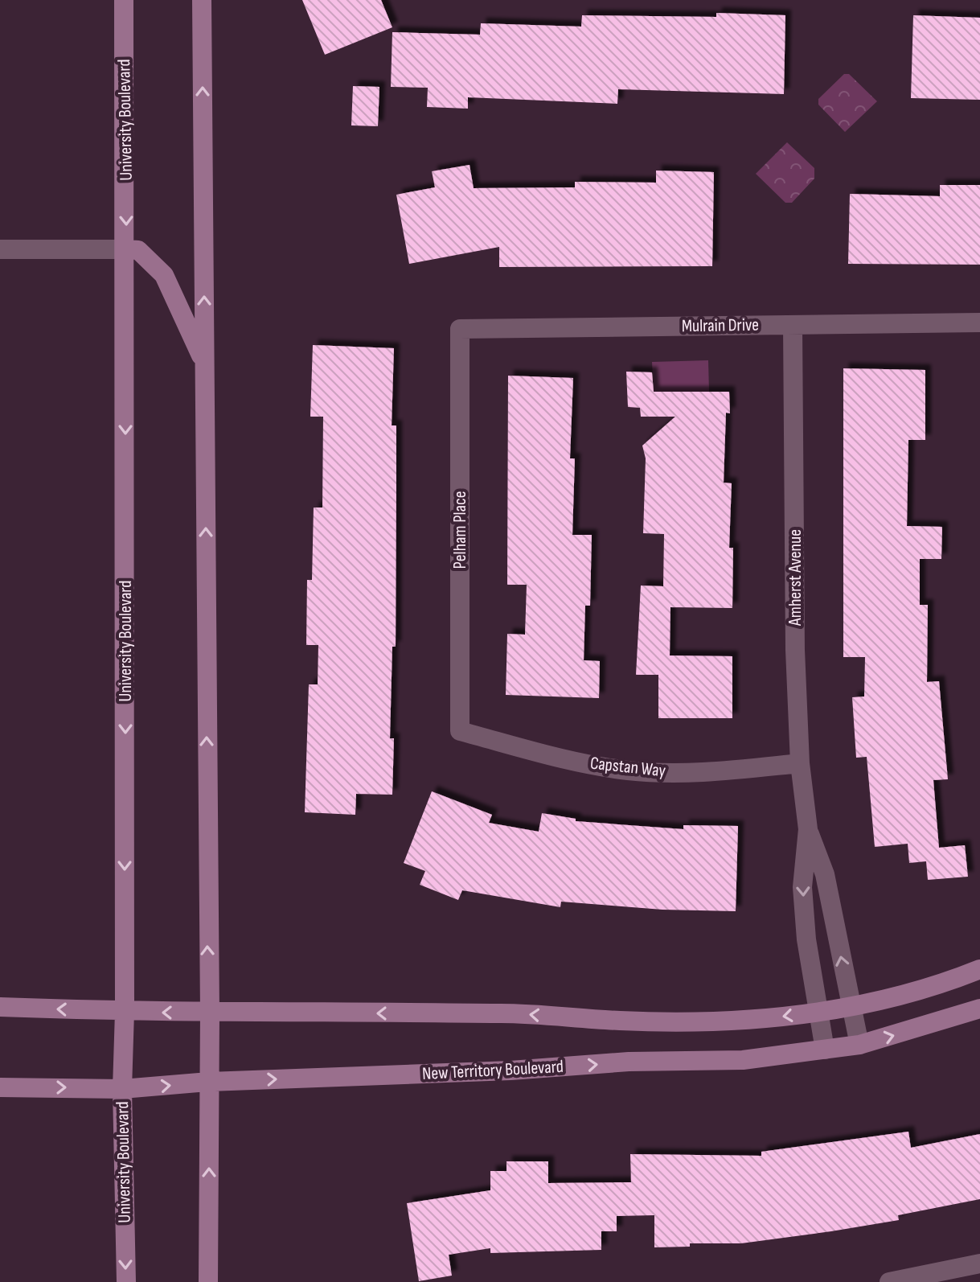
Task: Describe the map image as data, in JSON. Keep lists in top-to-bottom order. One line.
{"streets":{"main road":["University Boulevard","New Territory Boulevard"],"street":["Mulrain Drive","Pelham Place","Amherst Avenue","Capstan Way"]},"crossings":[["University Boulevard","New Territory Boulevard"],["Mulrain Drive","Pelham Place"],["Mulrain Drive","Amherst Avenue"],["Pelham Place","Capstan Way"],["Amherst Avenue","Capstan Way"],["Amherst Avenue","New Territory Boulevard"]]}
